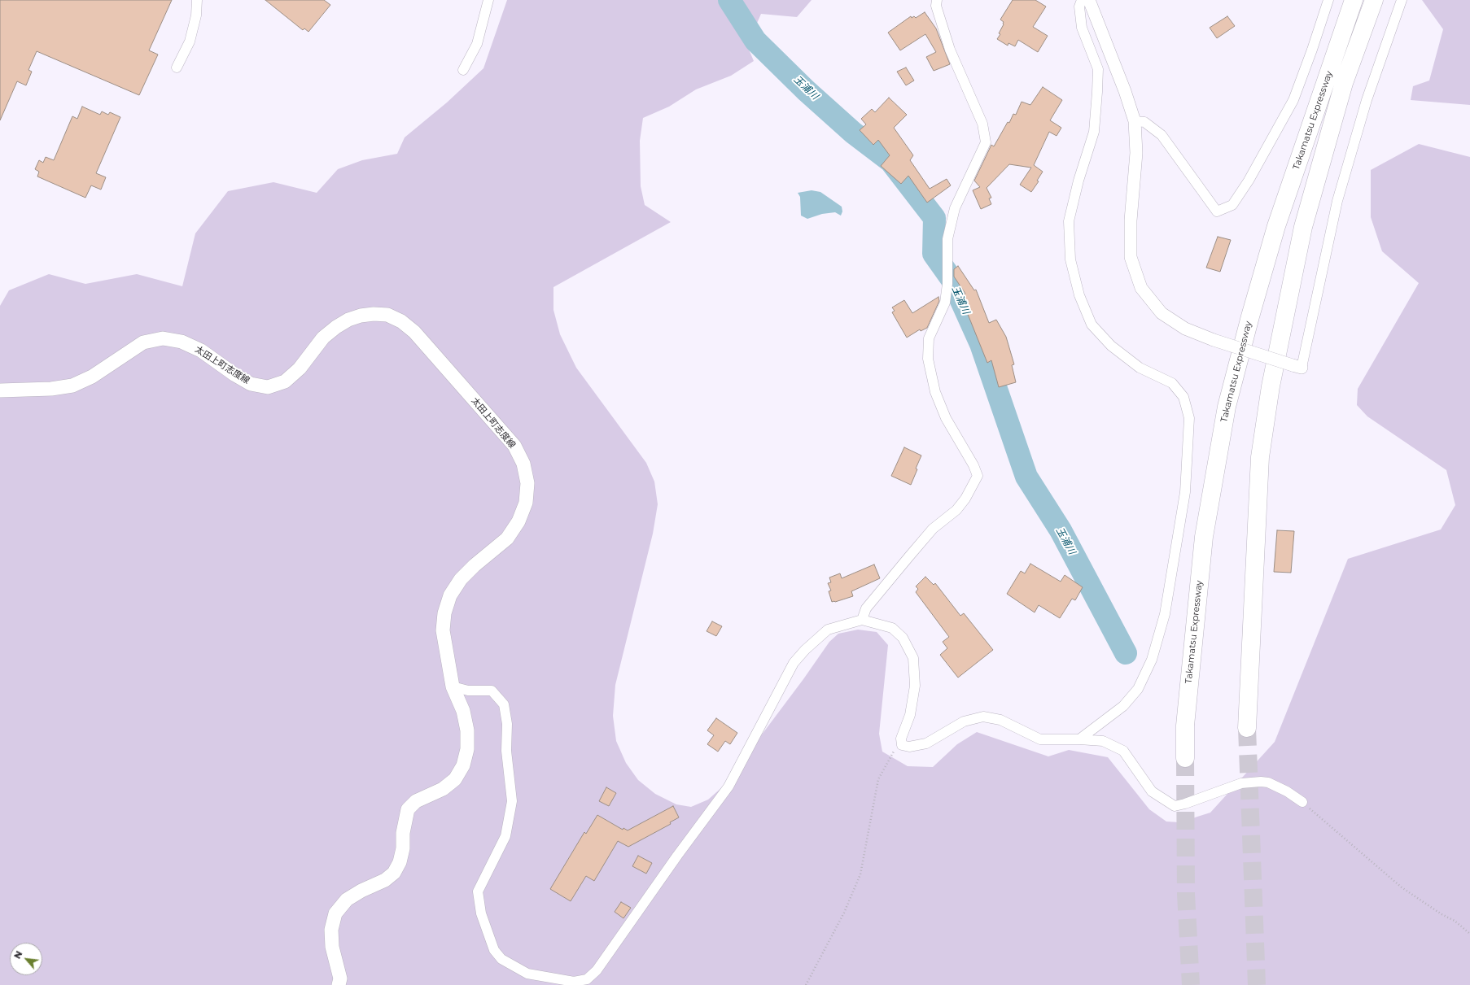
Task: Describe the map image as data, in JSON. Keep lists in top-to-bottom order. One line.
{"streets":{"highway":["Takamatsu Expressway"],"main road":["太田上町志度線"]},"water":["玉浦川"],"north":"top left"}
